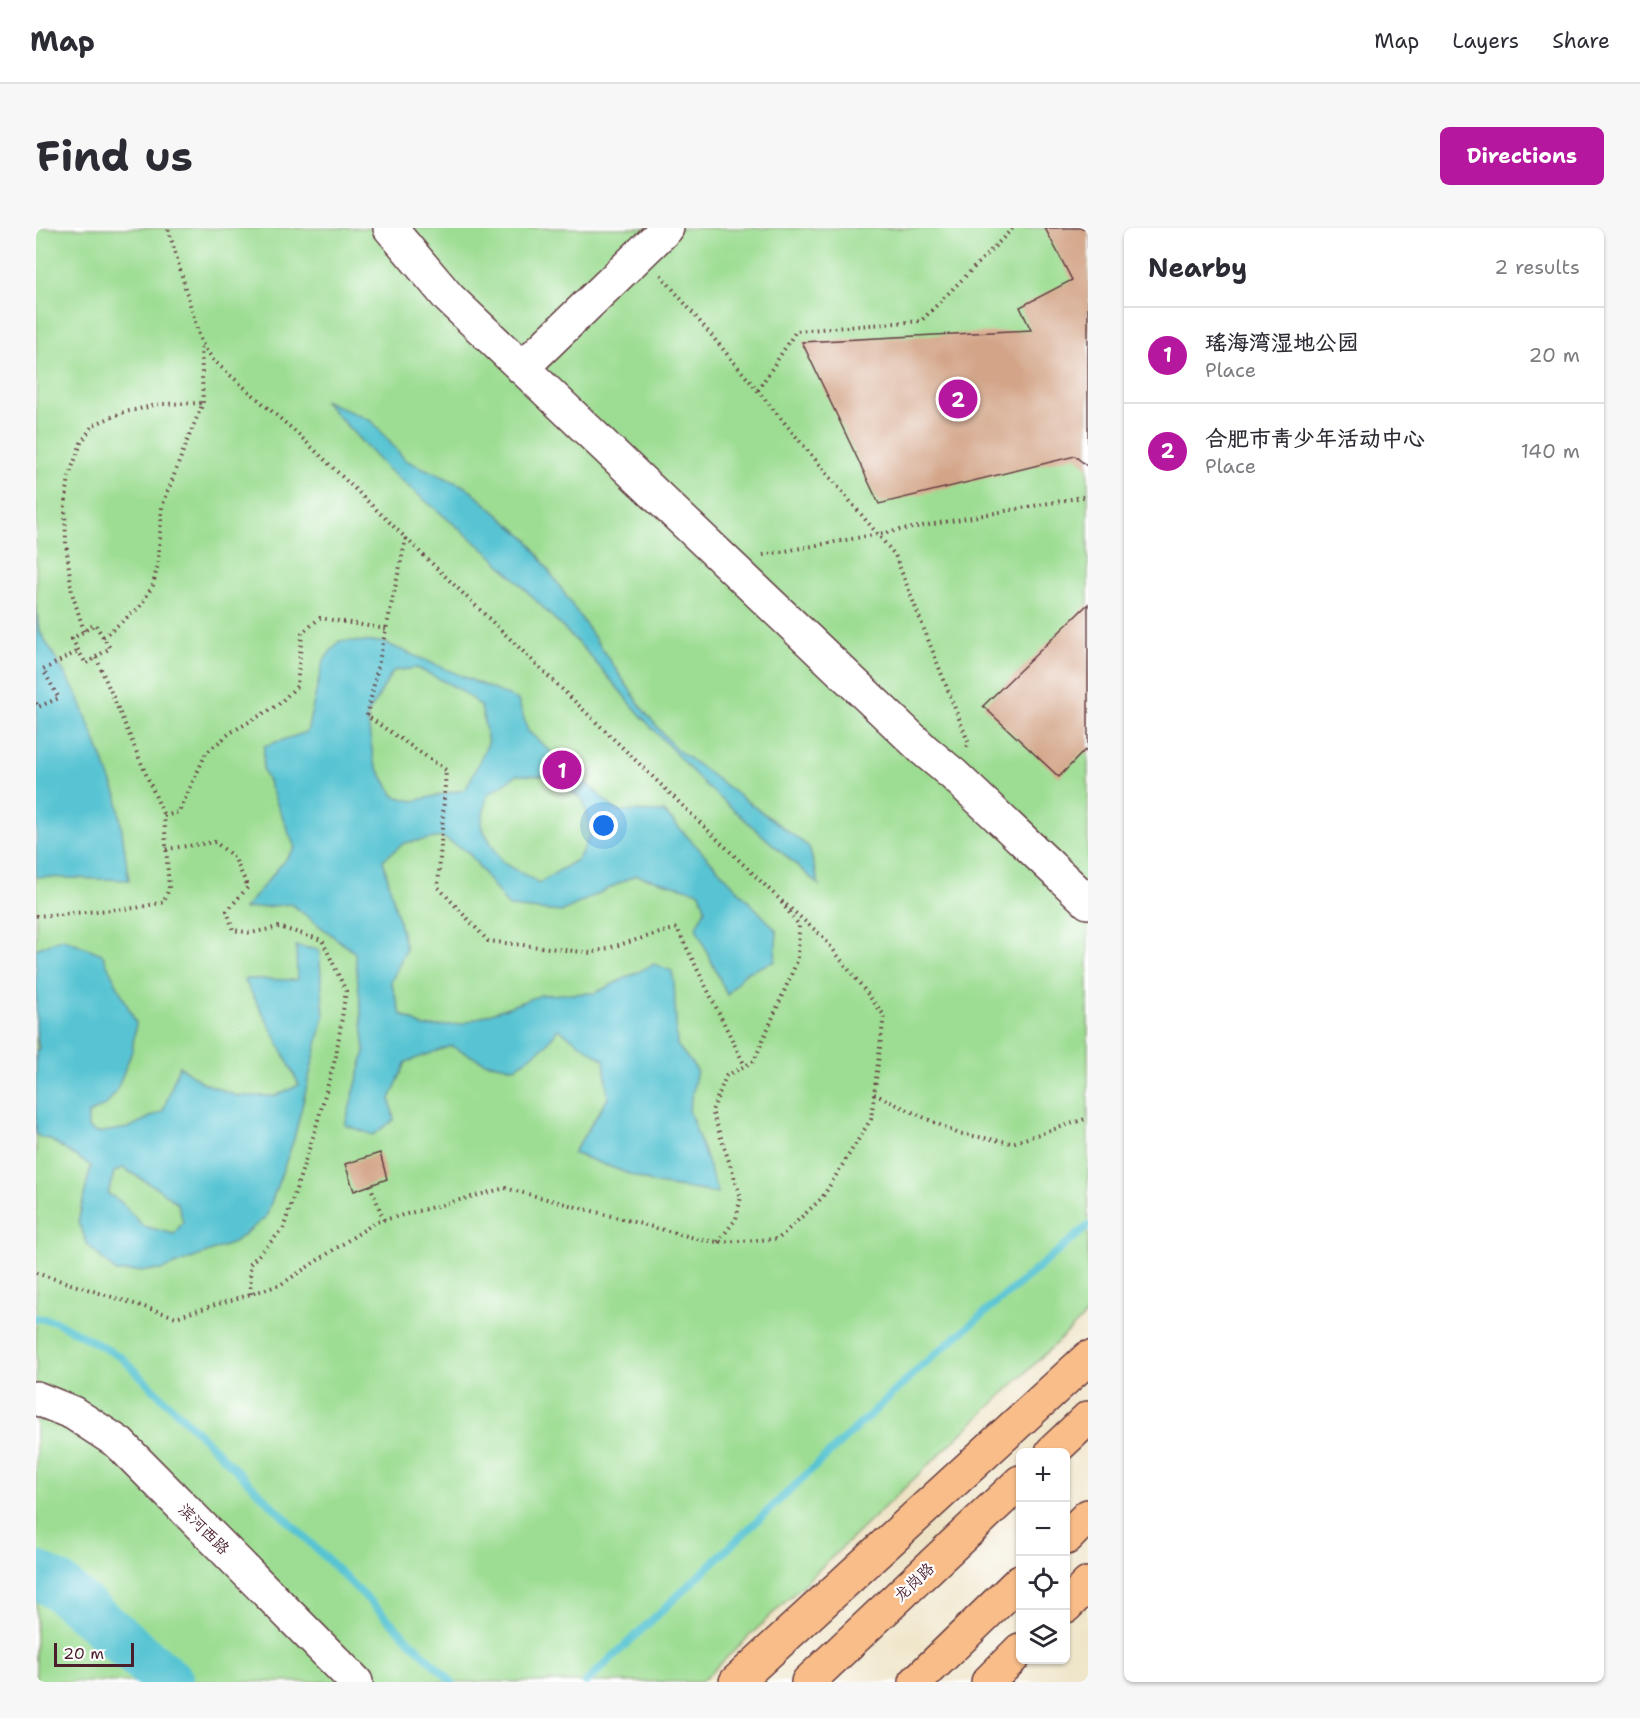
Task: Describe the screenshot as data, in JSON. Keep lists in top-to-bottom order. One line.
{"streets":{"main road":["龙岗路"],"street":["滨河西路"]},"scale_bar":"20 m","page":{"header":"Map","nav":["Map","Layers","Share"],"buttons":"Directions","title":"Find us","heading":["Nearby","2 results"],"list":[{"mark":"1","name":"瑶海湾湿地公园","note":"Place","value":"20 m"},{"mark":"2","name":"合肥市青少年活动中心","note":"Place","value":"140 m"}],"pins":["2","1"],"map_buttons":["+","−"],"scale":"20 m"}}
